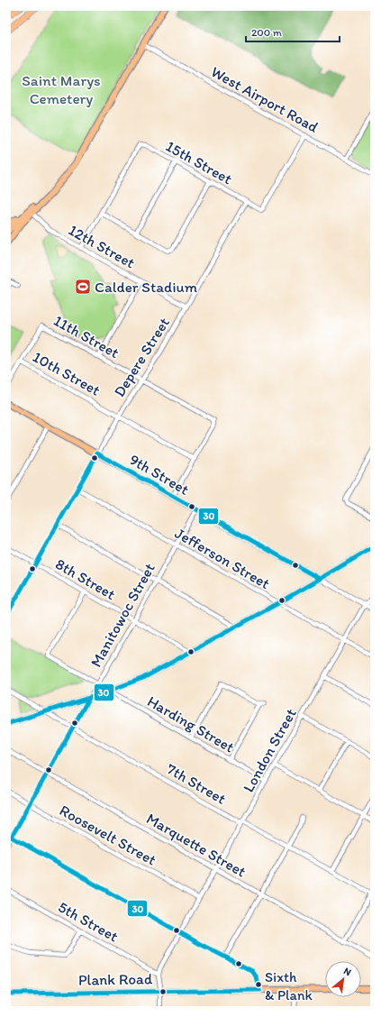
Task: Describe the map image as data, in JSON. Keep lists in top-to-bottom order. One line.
{"streets":{"main road":["9th Street","Plank Road"],"street":["West Airport Road","15th Street","12th Street","11th Street","Depere Street","10th Street","Jefferson Street","8th Street","Manitowoc Street","Harding Street","London Street","7th Street","Roosevelt Street","Marquette Street","5th Street"]},"crossings":[["15th Street","Depere Street"],["12th Street","Depere Street"],["11th Street","Depere Street"],["11th Street","10th Street"],["Depere Street","10th Street"],["Depere Street","9th Street"],["Depere Street","Jefferson Street"],["Depere Street","8th Street"],["9th Street","Manitowoc Street"],["9th Street","London Street"],["Jefferson Street","Manitowoc Street"],["Jefferson Street","London Street"],["8th Street","Manitowoc Street"],["8th Street","Harding Street"],["Manitowoc Street","Harding Street"],["Manitowoc Street","7th Street"],["Manitowoc Street","Roosevelt Street"],["Manitowoc Street","Marquette Street"],["Harding Street","London Street"],["London Street","7th Street"],["London Street","Roosevelt Street"],["London Street","Marquette Street"],["London Street","5th Street"]],"parks":["Saint Marys Cemetery"],"places":{"sports":["Calder Stadium"],"other":["Sixth & Plank"]},"lines":["transit line 30"],"scale_bar":"200 m","north":"top right"}
